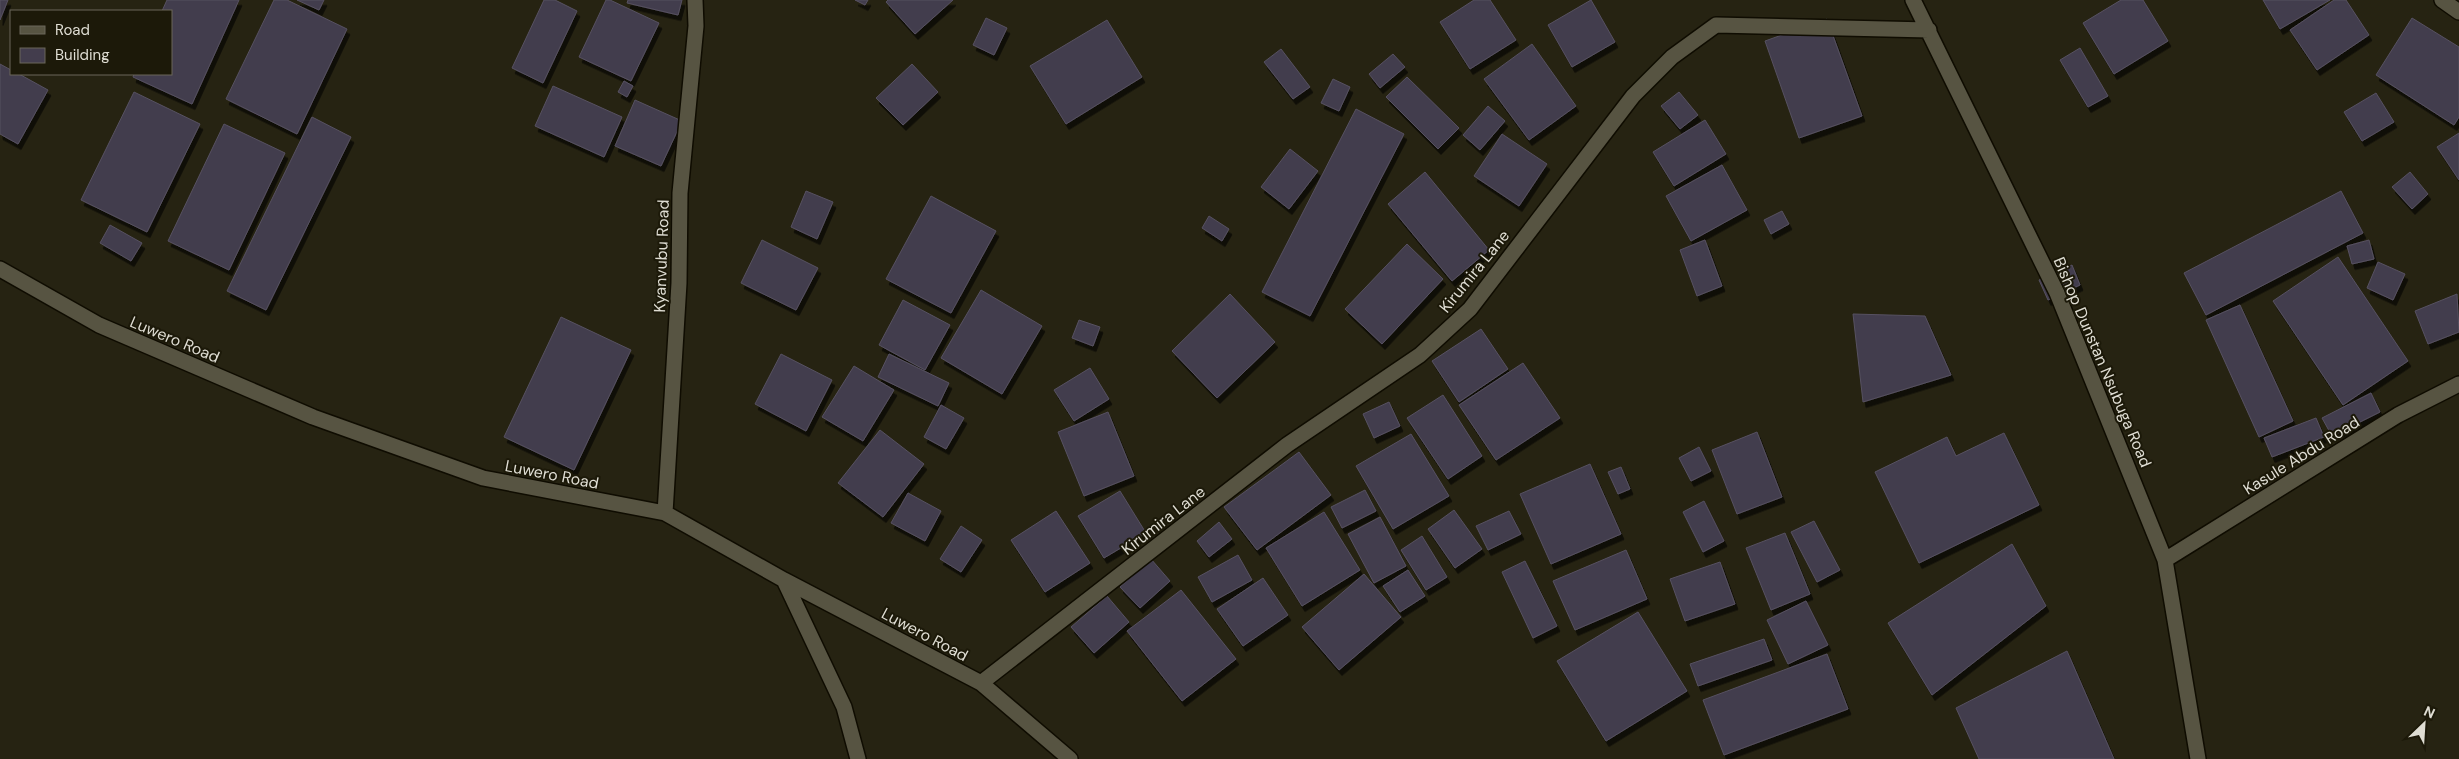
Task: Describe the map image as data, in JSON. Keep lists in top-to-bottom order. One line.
{"streets":{"street":["Kyanvubu Road","Kirumira Lane","Luwero Road","Bishop Dunstan Nsubuga Road","Kasule Abdu Road"]},"crossings":[["Kyanvubu Road","Luwero Road"],["Kirumira Lane","Luwero Road"],["Kirumira Lane","Bishop Dunstan Nsubuga Road"],["Bishop Dunstan Nsubuga Road","Kasule Abdu Road"]],"legend":["Road","Building"],"north":"top right"}
